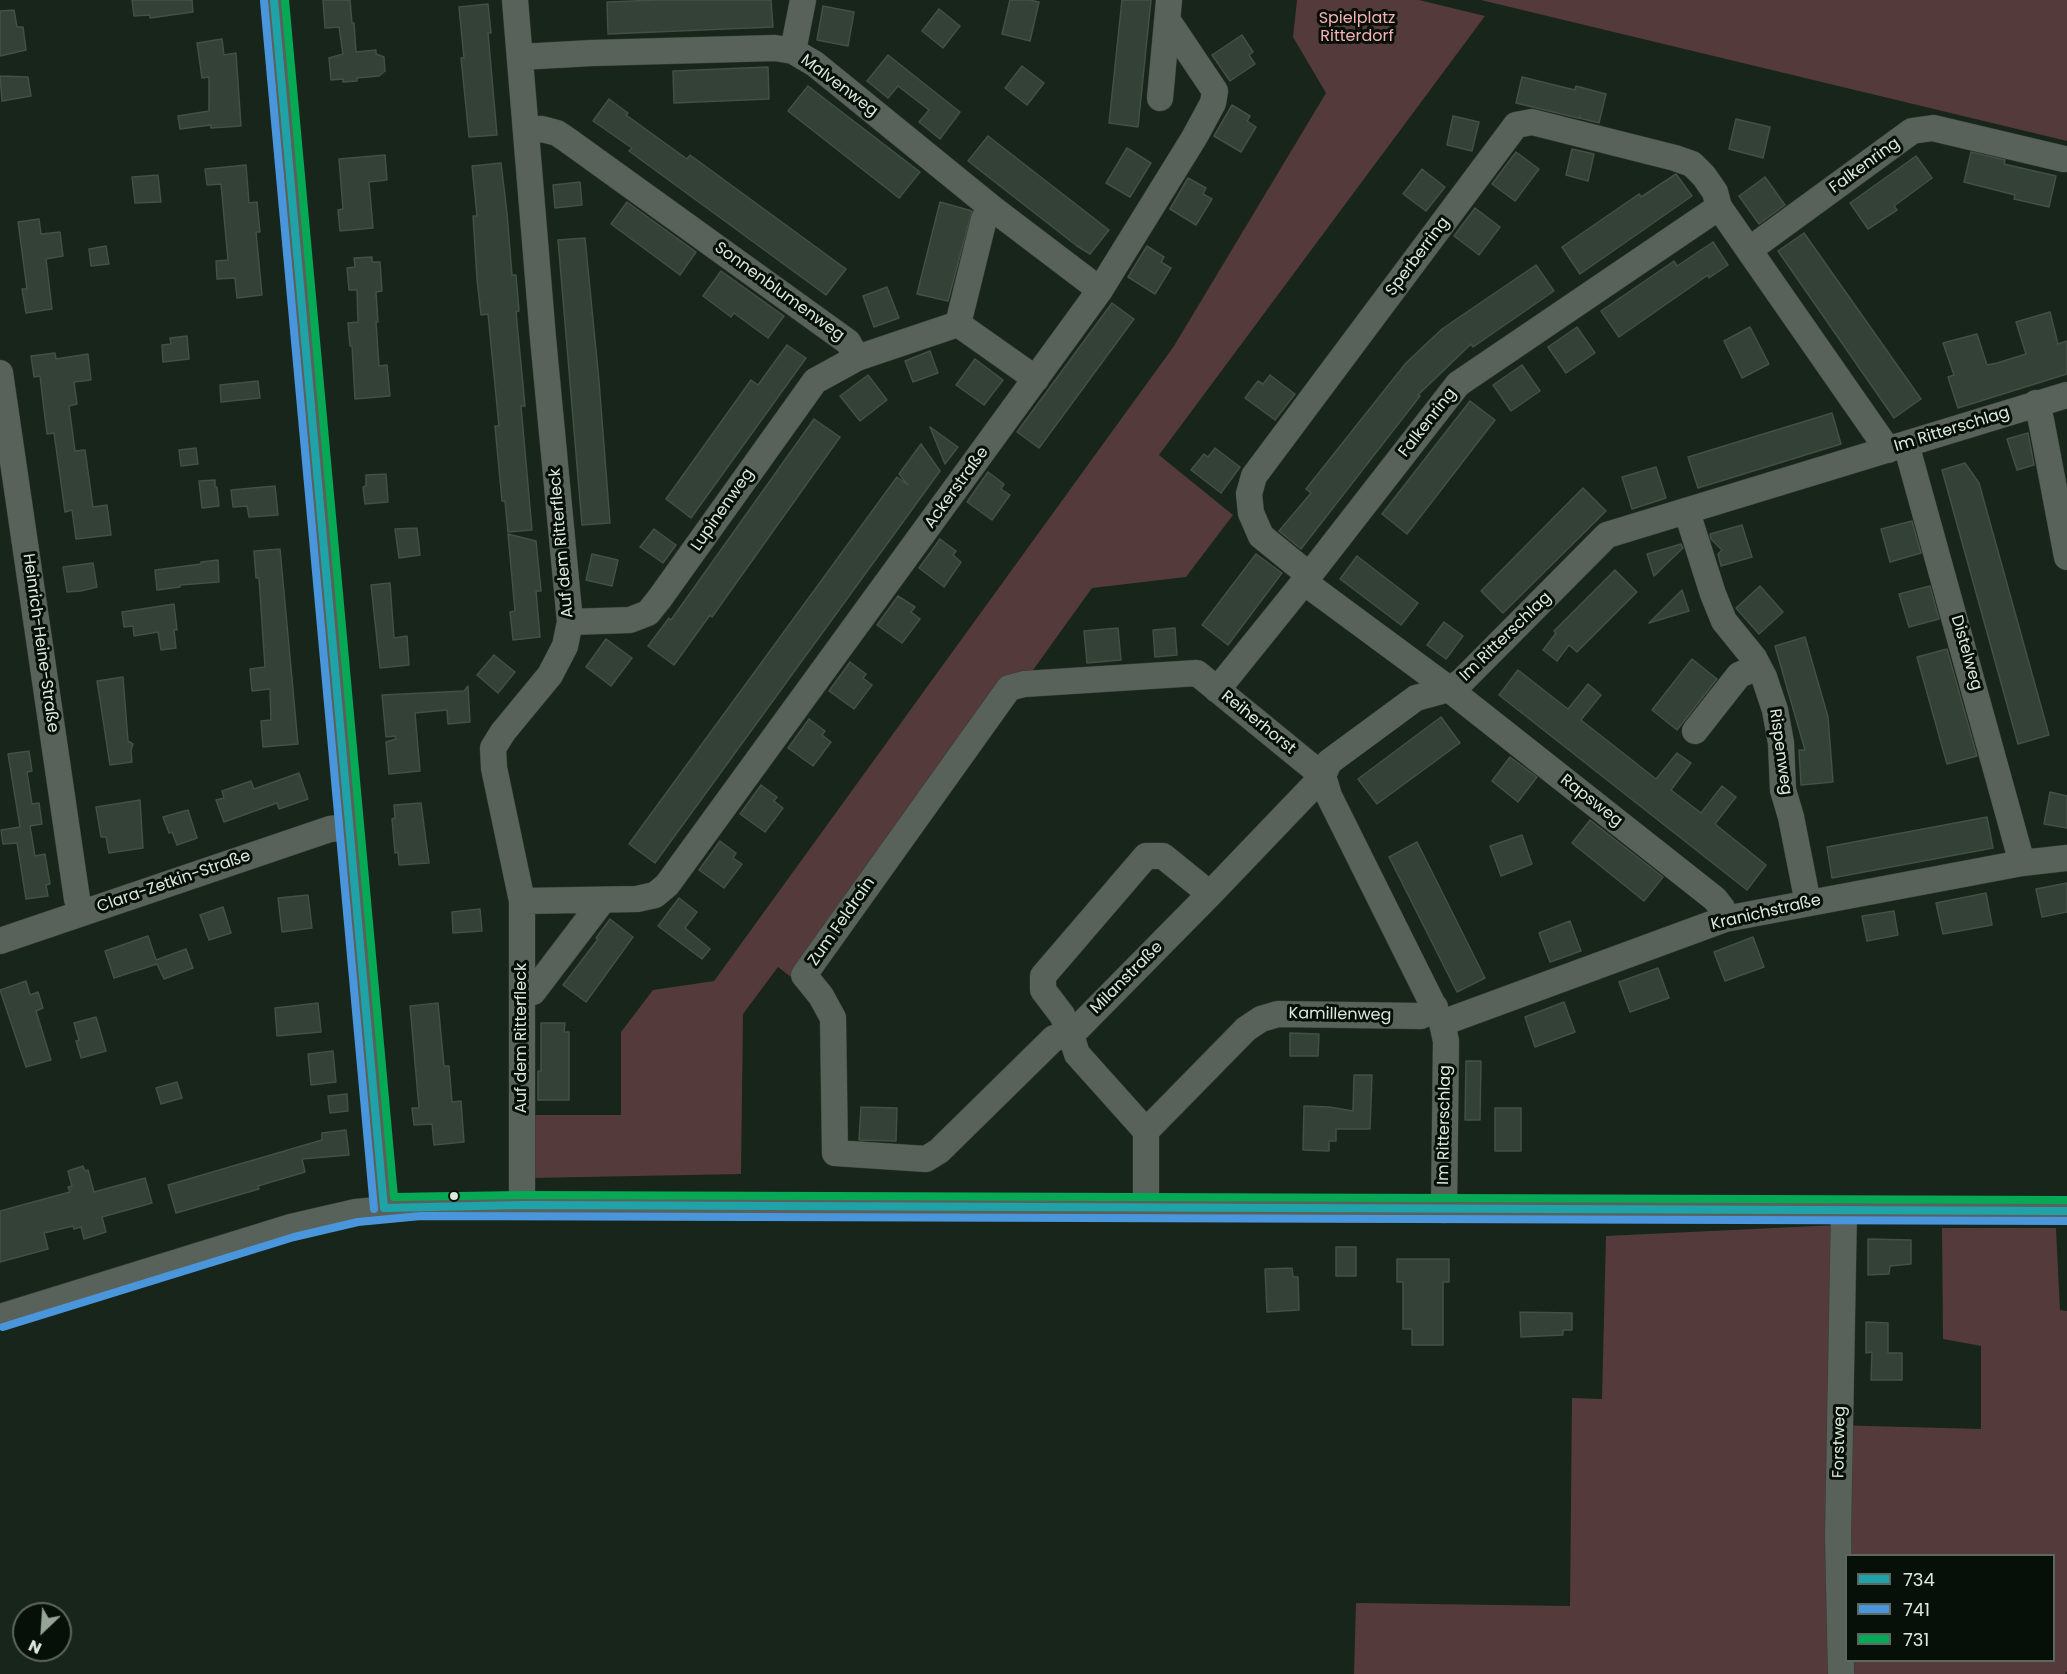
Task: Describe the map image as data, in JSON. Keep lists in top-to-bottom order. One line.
{"streets":{"street":["Malvenweg","Falkenring","Sperberring","Sonnenblumenweg","Im Ritterschlag","Ackerstraße","Lupinenweg","Auf dem Ritterfleck","Heinrich-Heine-Straße","Distelweg","Reiherhorst","Rispenweg","Rapsweg","Clara-Zetkin-Straße","Kranichstraße","Zum Feldrain","Milanstraße","Kamillenweg","Forstweg"]},"crossings":[["Malvenweg","Ackerstraße"],["Malvenweg","Auf dem Ritterfleck"],["Falkenring","Sperberring"],["Falkenring","Reiherhorst"],["Sperberring","Reiherhorst"],["Sonnenblumenweg","Lupinenweg"],["Sonnenblumenweg","Auf dem Ritterfleck"],["Im Ritterschlag","Distelweg"],["Im Ritterschlag","Reiherhorst"],["Im Ritterschlag","Rispenweg"],["Im Ritterschlag","Rapsweg"],["Im Ritterschlag","Kranichstraße"],["Im Ritterschlag","Milanstraße"],["Im Ritterschlag","Kamillenweg"],["Ackerstraße","Auf dem Ritterfleck"],["Lupinenweg","Auf dem Ritterfleck"],["Heinrich-Heine-Straße","Clara-Zetkin-Straße"],["Distelweg","Kranichstraße"],["Reiherhorst","Zum Feldrain"],["Reiherhorst","Milanstraße"],["Rispenweg","Kranichstraße"],["Rapsweg","Kranichstraße"],["Kranichstraße","Kamillenweg"],["Zum Feldrain","Milanstraße"]],"parks":["Spielplatz Ritterdorf"],"lines":["transit line 734","transit line 731","transit line 741"],"legend":["734","741","731"],"north":"bottom left"}
